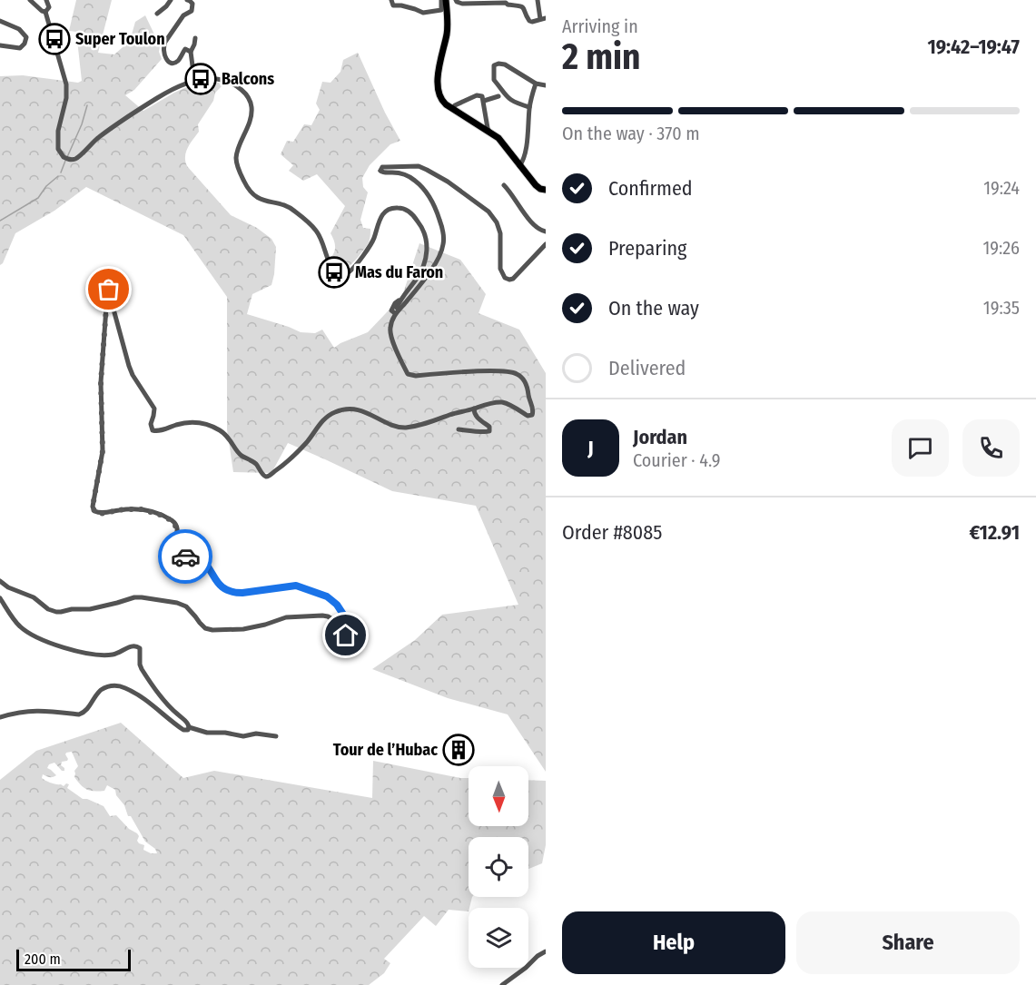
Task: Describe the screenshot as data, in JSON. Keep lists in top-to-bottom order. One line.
{"places":{"bus stop":["Super Toulon","Balcons","Mas du Faron"],"building":["Tour de l’Hubac"]},"scale_bar":"200 m","north":"bottom","page":{"heading":["2 min","Arriving in","19:42–19:47"],"panel":["Jordan","Courier · 4.9","Order #8085","€12.91"],"bar":"On the way · 370 m","list":[["Confirmed","19:24"],["Preparing","19:26"],["On the way","19:35"],"Delivered"],"round":"J","buttons":["Help","Share"],"scale":"200 m"}}
